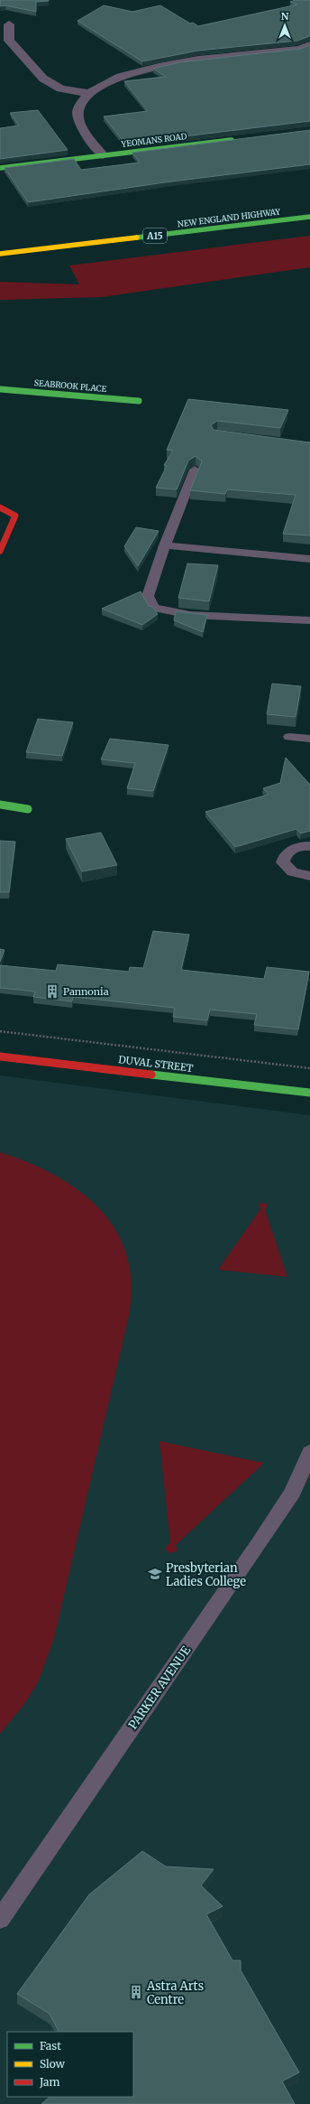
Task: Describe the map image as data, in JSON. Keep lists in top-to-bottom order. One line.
{"streets":{"main road":["YEOMANS ROAD","NEW ENGLAND HIGHWAY","A15","SEABROOK PLACE","DUVAL STREET"],"lane":["PARKER AVENUE"]},"places":{"building":["Pannonia","Astra Arts Centre"],"school or university":["Presbyterian Ladies College"]},"legend":["Fast","Slow","Jam"],"north":"top"}
